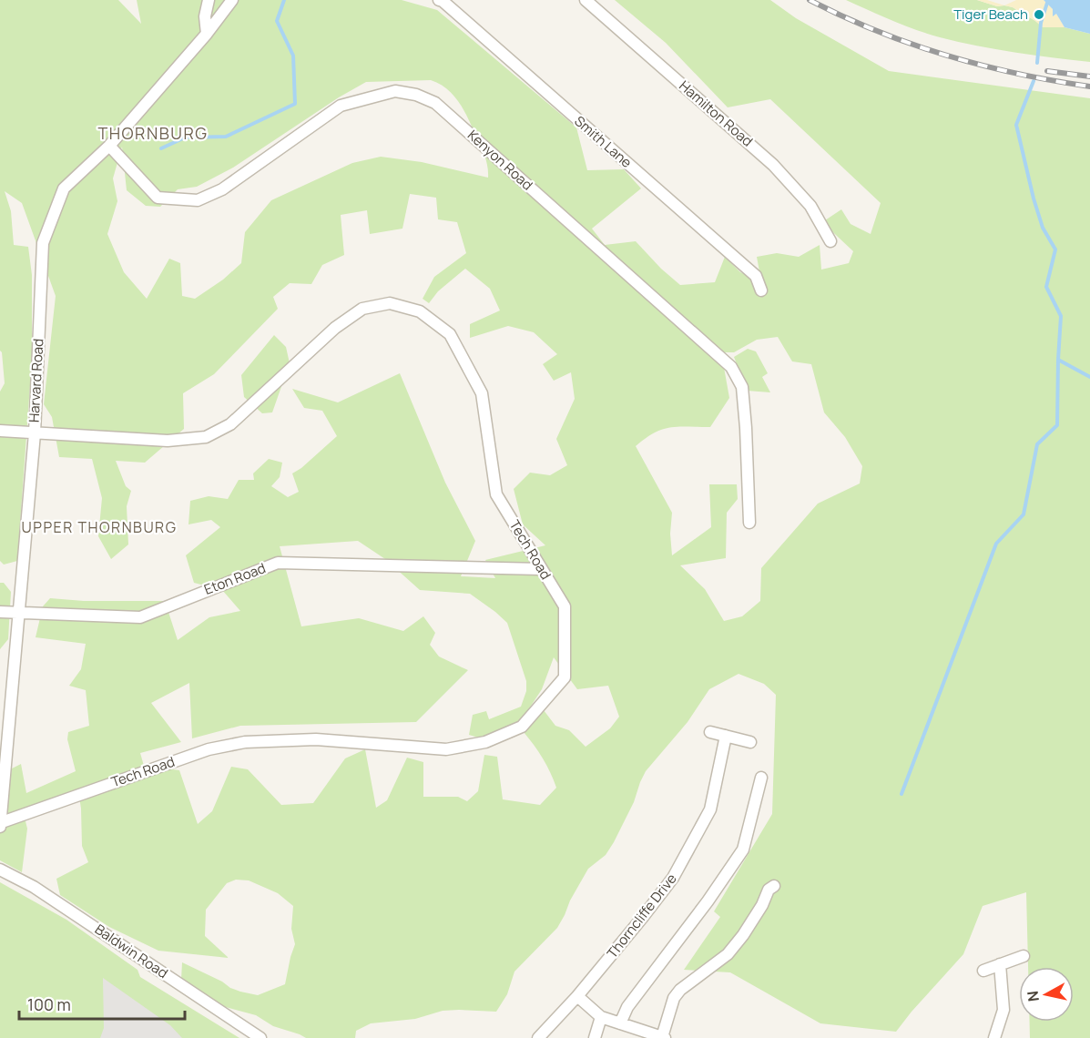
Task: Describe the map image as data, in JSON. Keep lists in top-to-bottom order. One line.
{"streets":{"street":["Hamilton Road","Smith Lane","Kenyon Road","Harvard Road","Tech Road","Eton Road","Thorncliffe Drive","Baldwin Road"]},"crossings":[["Kenyon Road","Harvard Road"],["Harvard Road","Tech Road"],["Harvard Road","Eton Road"],["Tech Road","Eton Road"]],"districts":["THORNBURG","UPPER THORNBURG"],"places":["Tiger Beach"],"scale_bar":"100 m","north":"left"}
